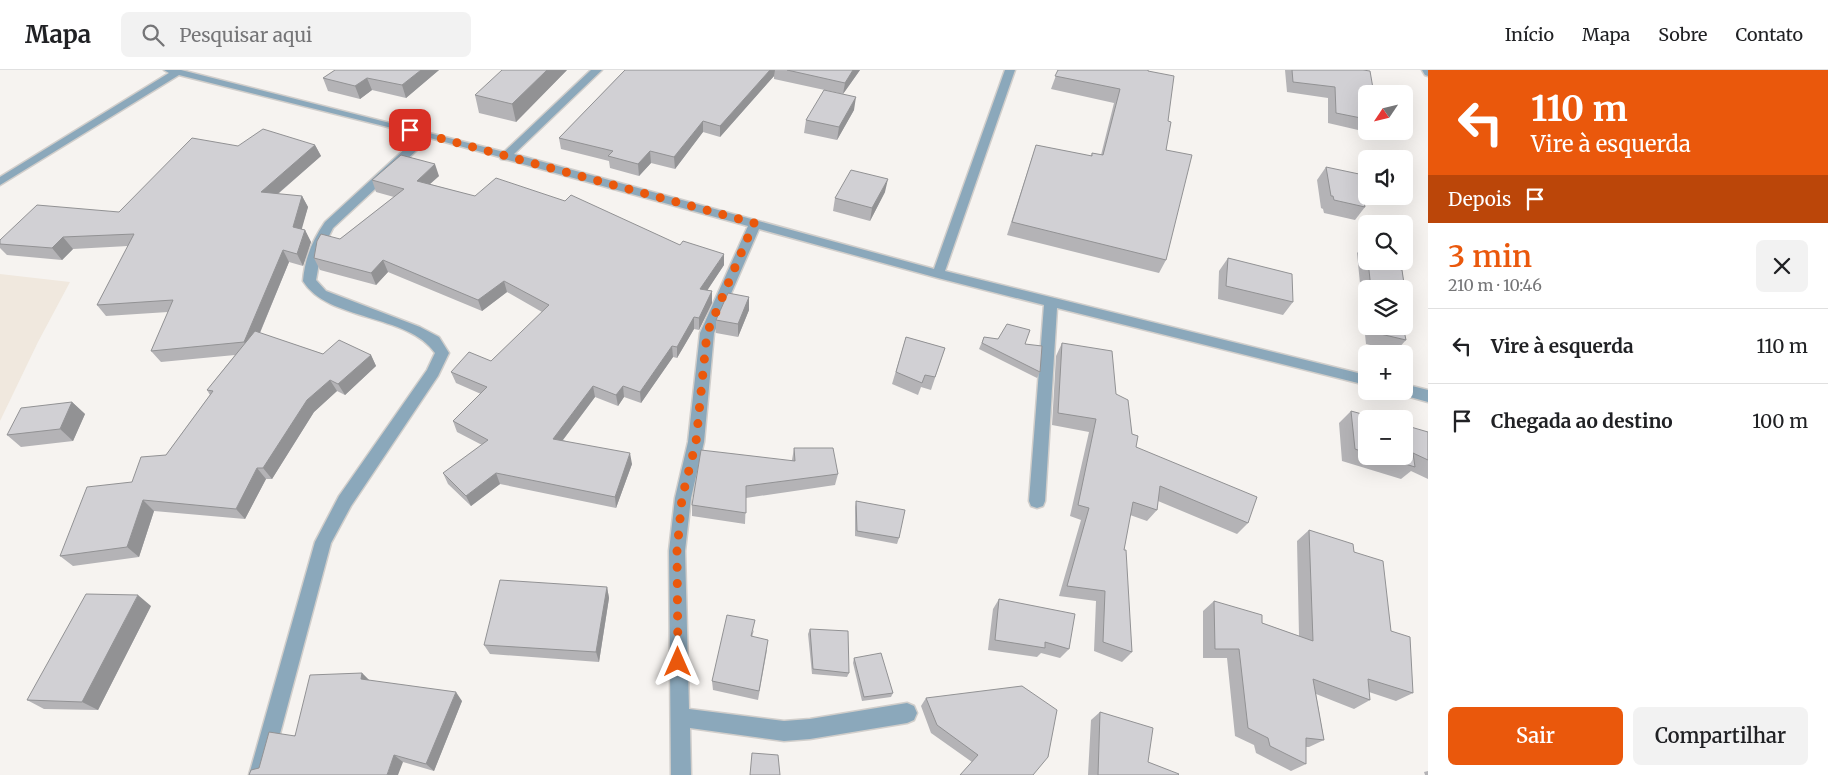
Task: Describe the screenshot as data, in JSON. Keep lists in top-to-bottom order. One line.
{"north":"bottom left","page":{"header":"Mapa","search":"Pesquisar aqui","nav":["Início","Mapa","Sobre","Contato"],"turn":["110 m","Vire à esquerda"],"map_buttons":["+","−"],"then":"Depois","heading":["3 min","210 m · 10:46"],"list":[{"name":"Vire à esquerda","value":"110 m"},{"name":"Chegada ao destino","value":"100 m"}],"buttons":["Sair","Compartilhar"]}}
